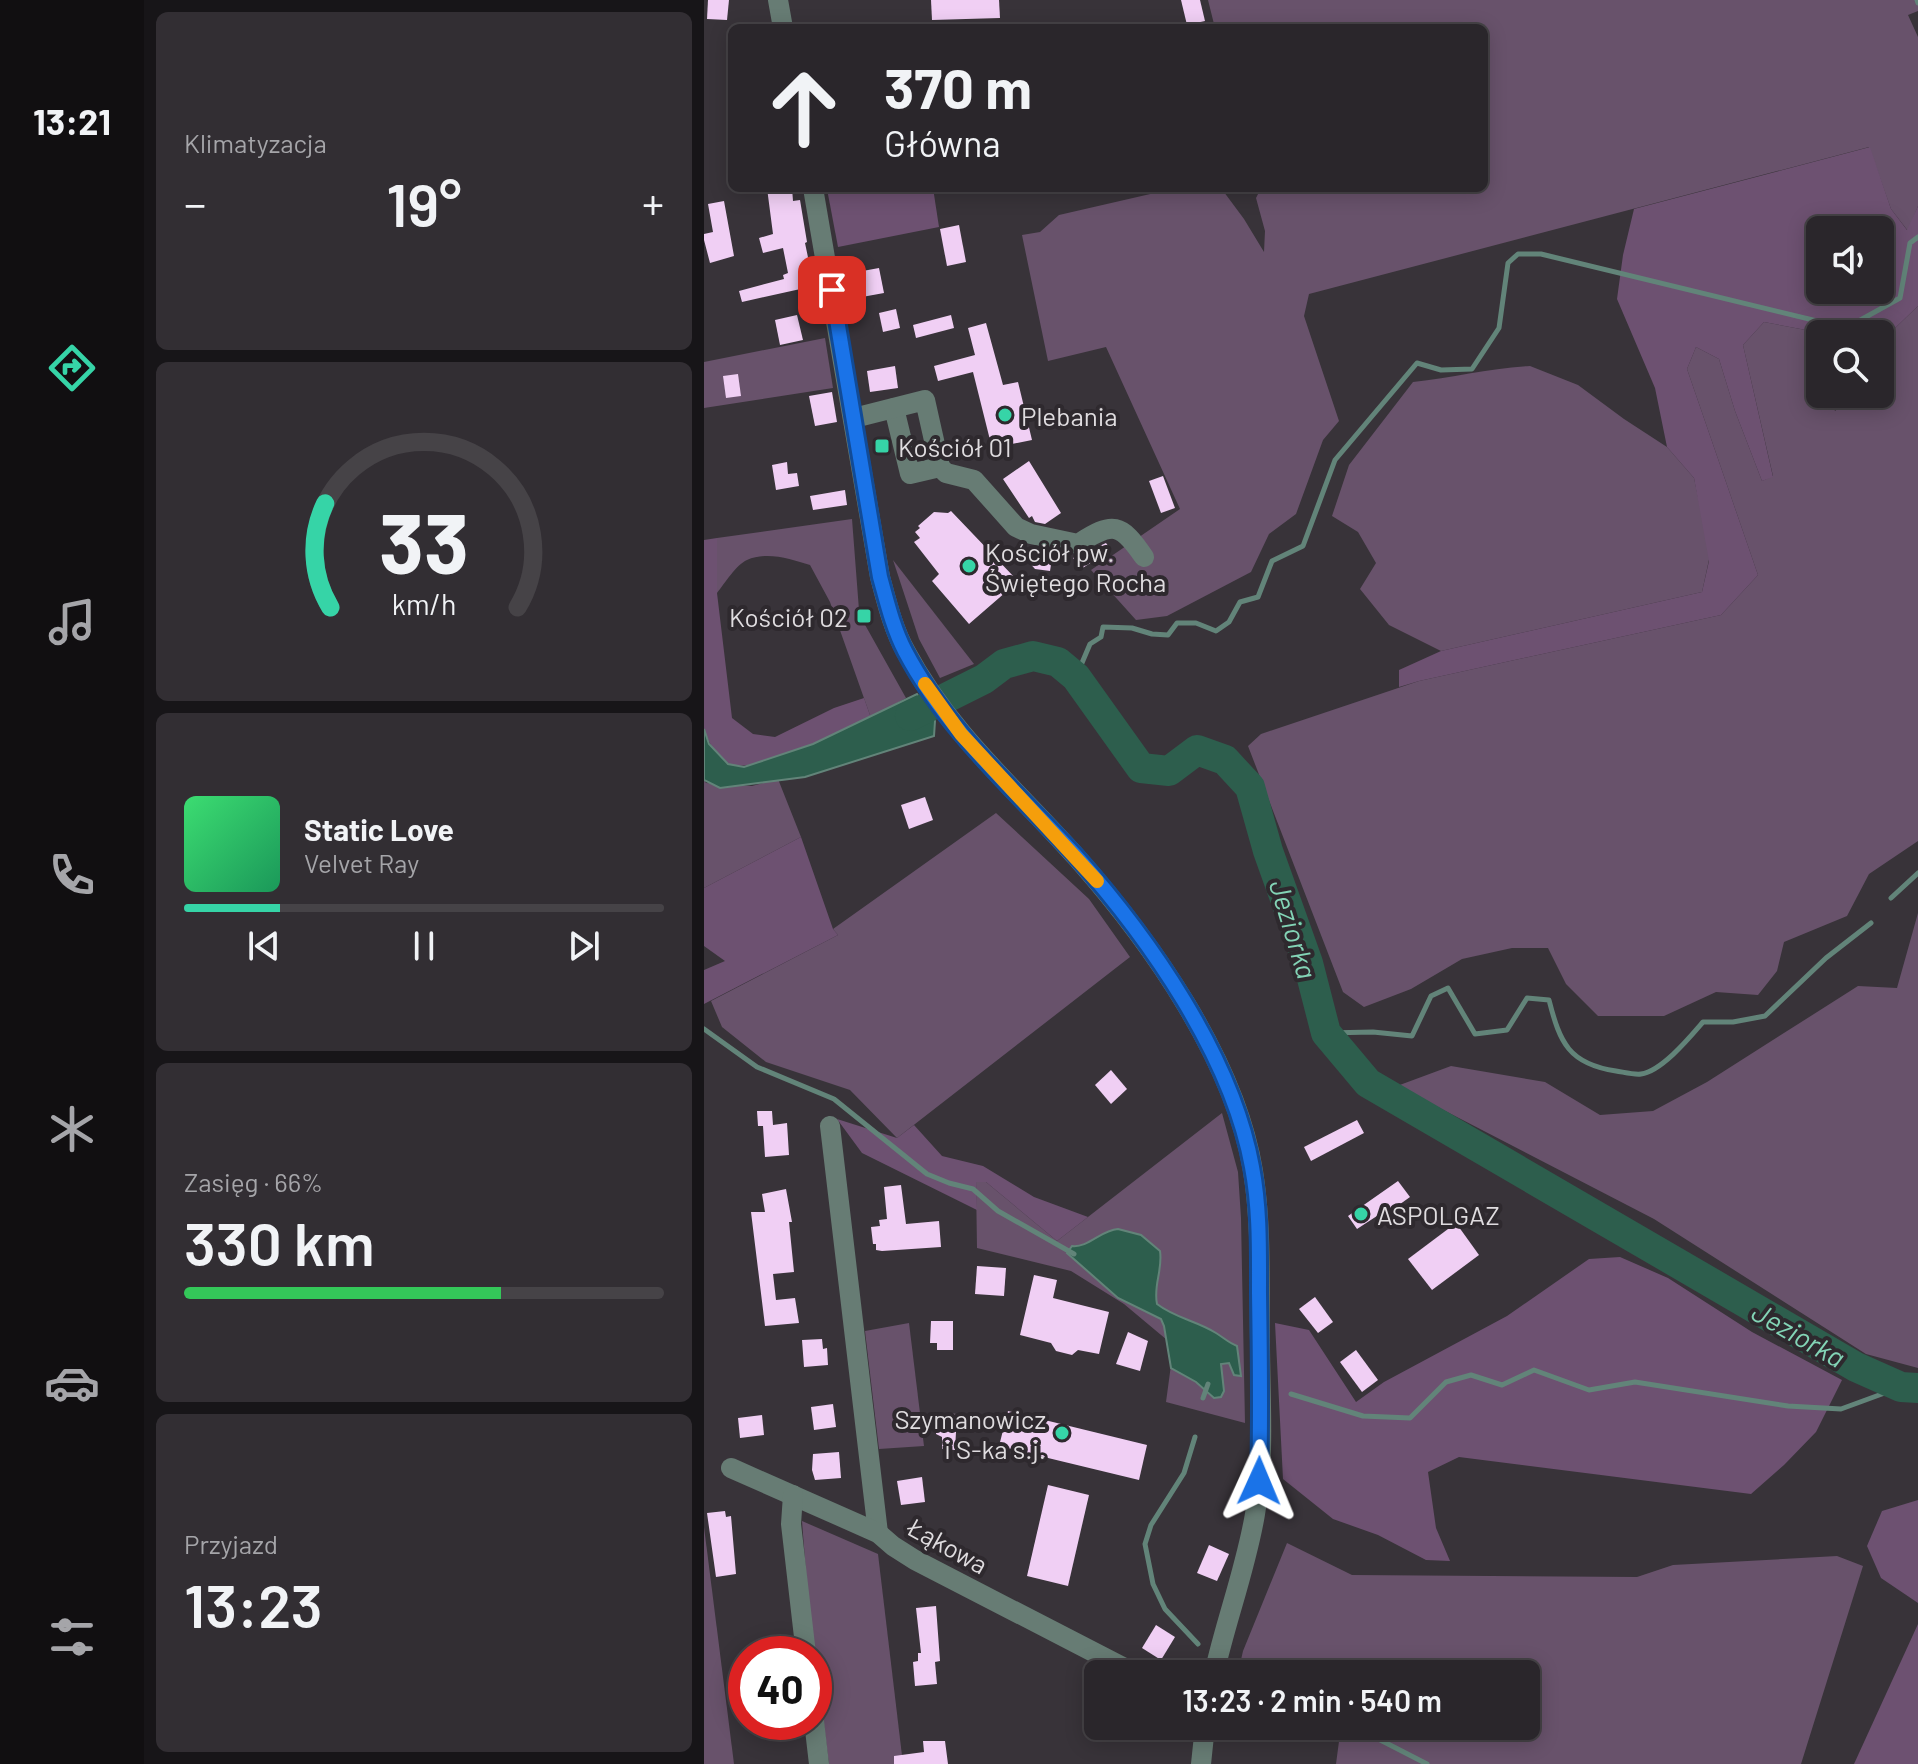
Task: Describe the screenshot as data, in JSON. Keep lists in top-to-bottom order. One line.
{"streets":{"street":["Łąkowa"]},"water":["Jeziorka"],"places":{"other":["Plebania","Kościół pw. Świętego Rocha","ASPOLGAZ","Szymanowicz i S-ka s.j."],"transit":["Kościół 01","Kościół 02"]},"page":{"tabs":"13:21","tile":["Klimatyzacja",["Zasięg · 66%","330 km"],["Przyjazd","13:23"]],"turn":["370 m","Główna"],"heat":["−","19°","+"],"song":["Static Love","Velvet Ray"],"limit":"40","trip":"13:23 · 2 min · 540 m","gauge":["33","km/h"]}}
